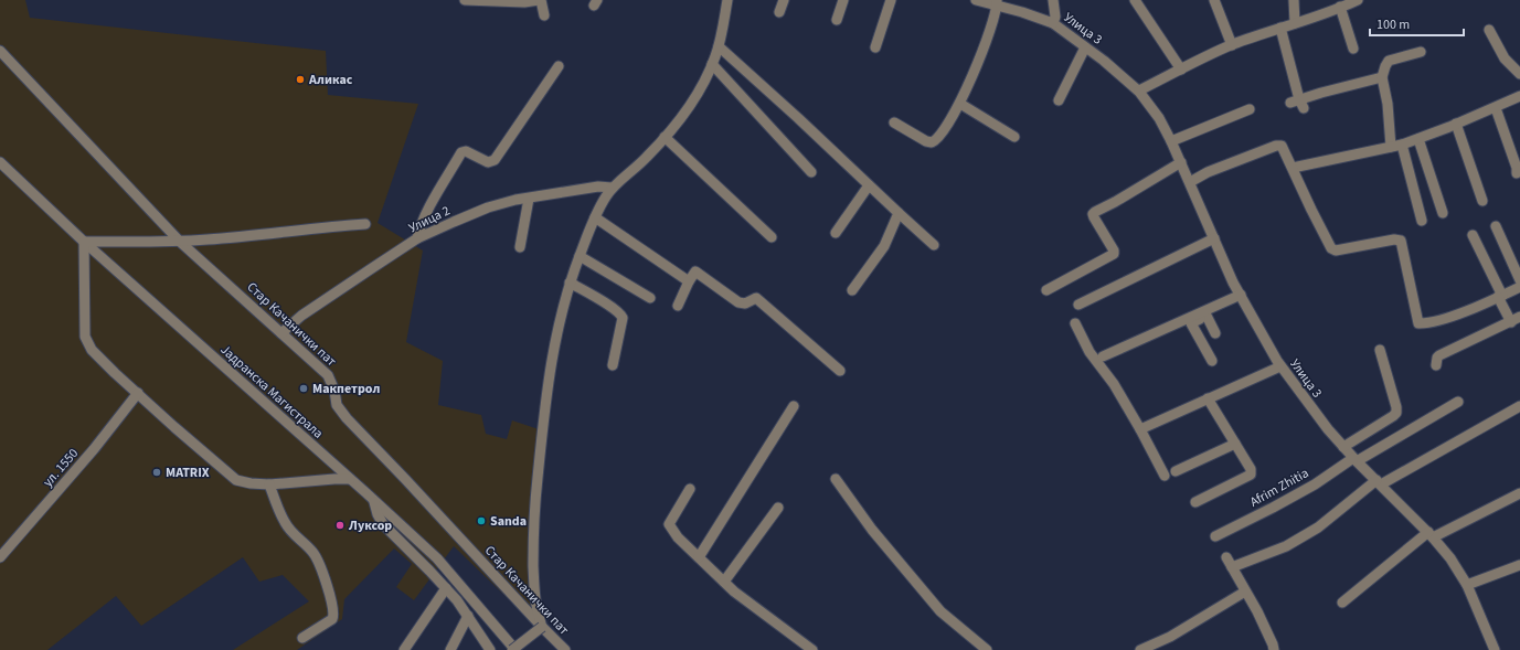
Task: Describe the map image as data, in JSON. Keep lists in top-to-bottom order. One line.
{"streets":{"street":["Улица 3","Улица 2","Стар Качанички пат","Јадранска Магистрала","ул. 1550","Afrim Zhitia"]},"crossings":[["Улица 3","Afrim Zhitia"],["Улица 2","Стар Качанички пат"]],"places":["Аликас","Макпетрол","MATRIX","Sanda","Луксор"],"scale_bar":"100 m"}
